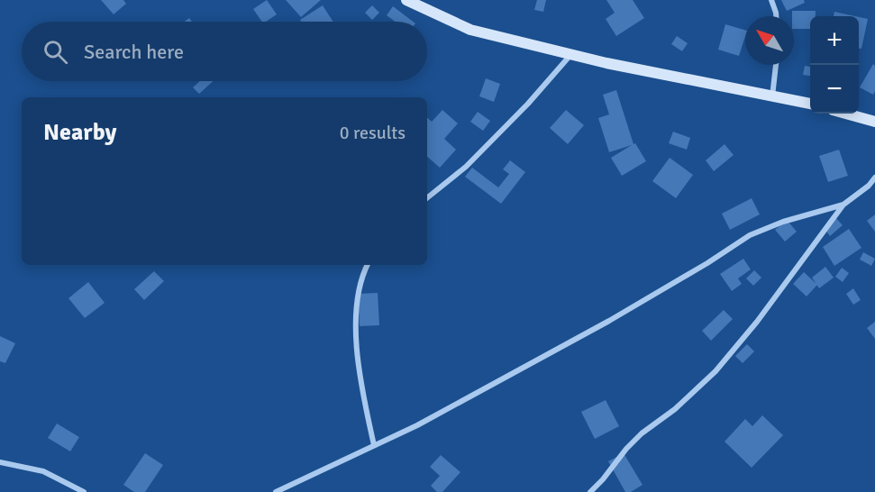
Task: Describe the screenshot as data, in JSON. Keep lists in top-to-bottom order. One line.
{"north":"top left","page":{"map_buttons":["+","−"],"search":"Search here","heading":["Nearby","0 results"]}}
